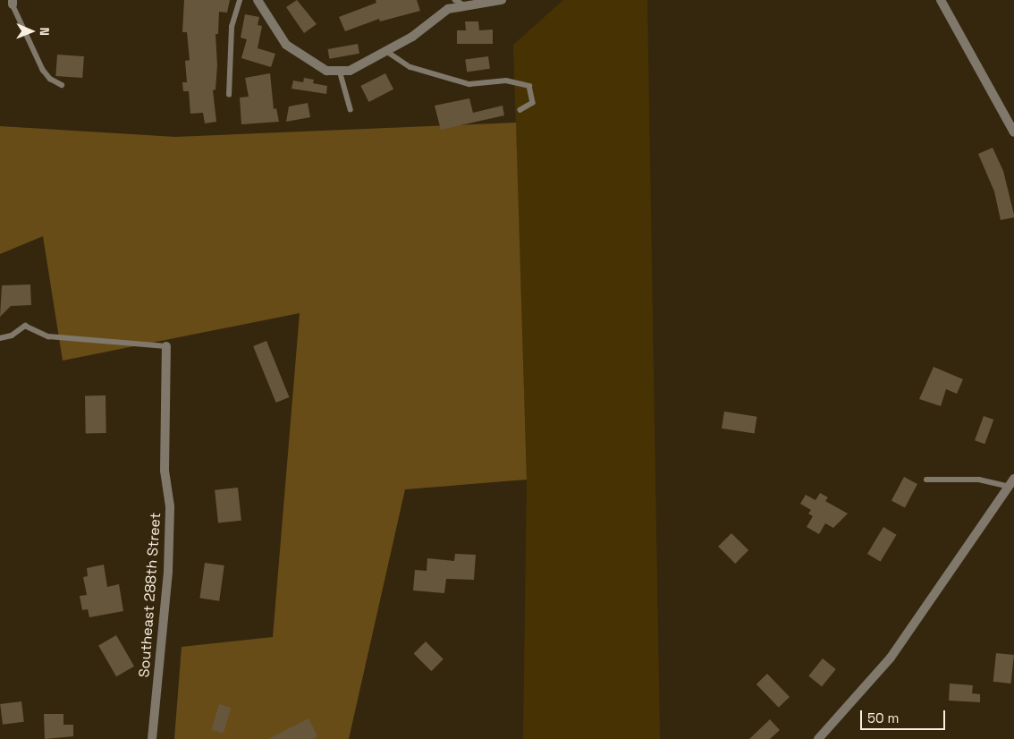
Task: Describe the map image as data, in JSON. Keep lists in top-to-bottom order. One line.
{"streets":{"street":["Southeast 288th Street"]},"scale_bar":"50 m","north":"right"}
